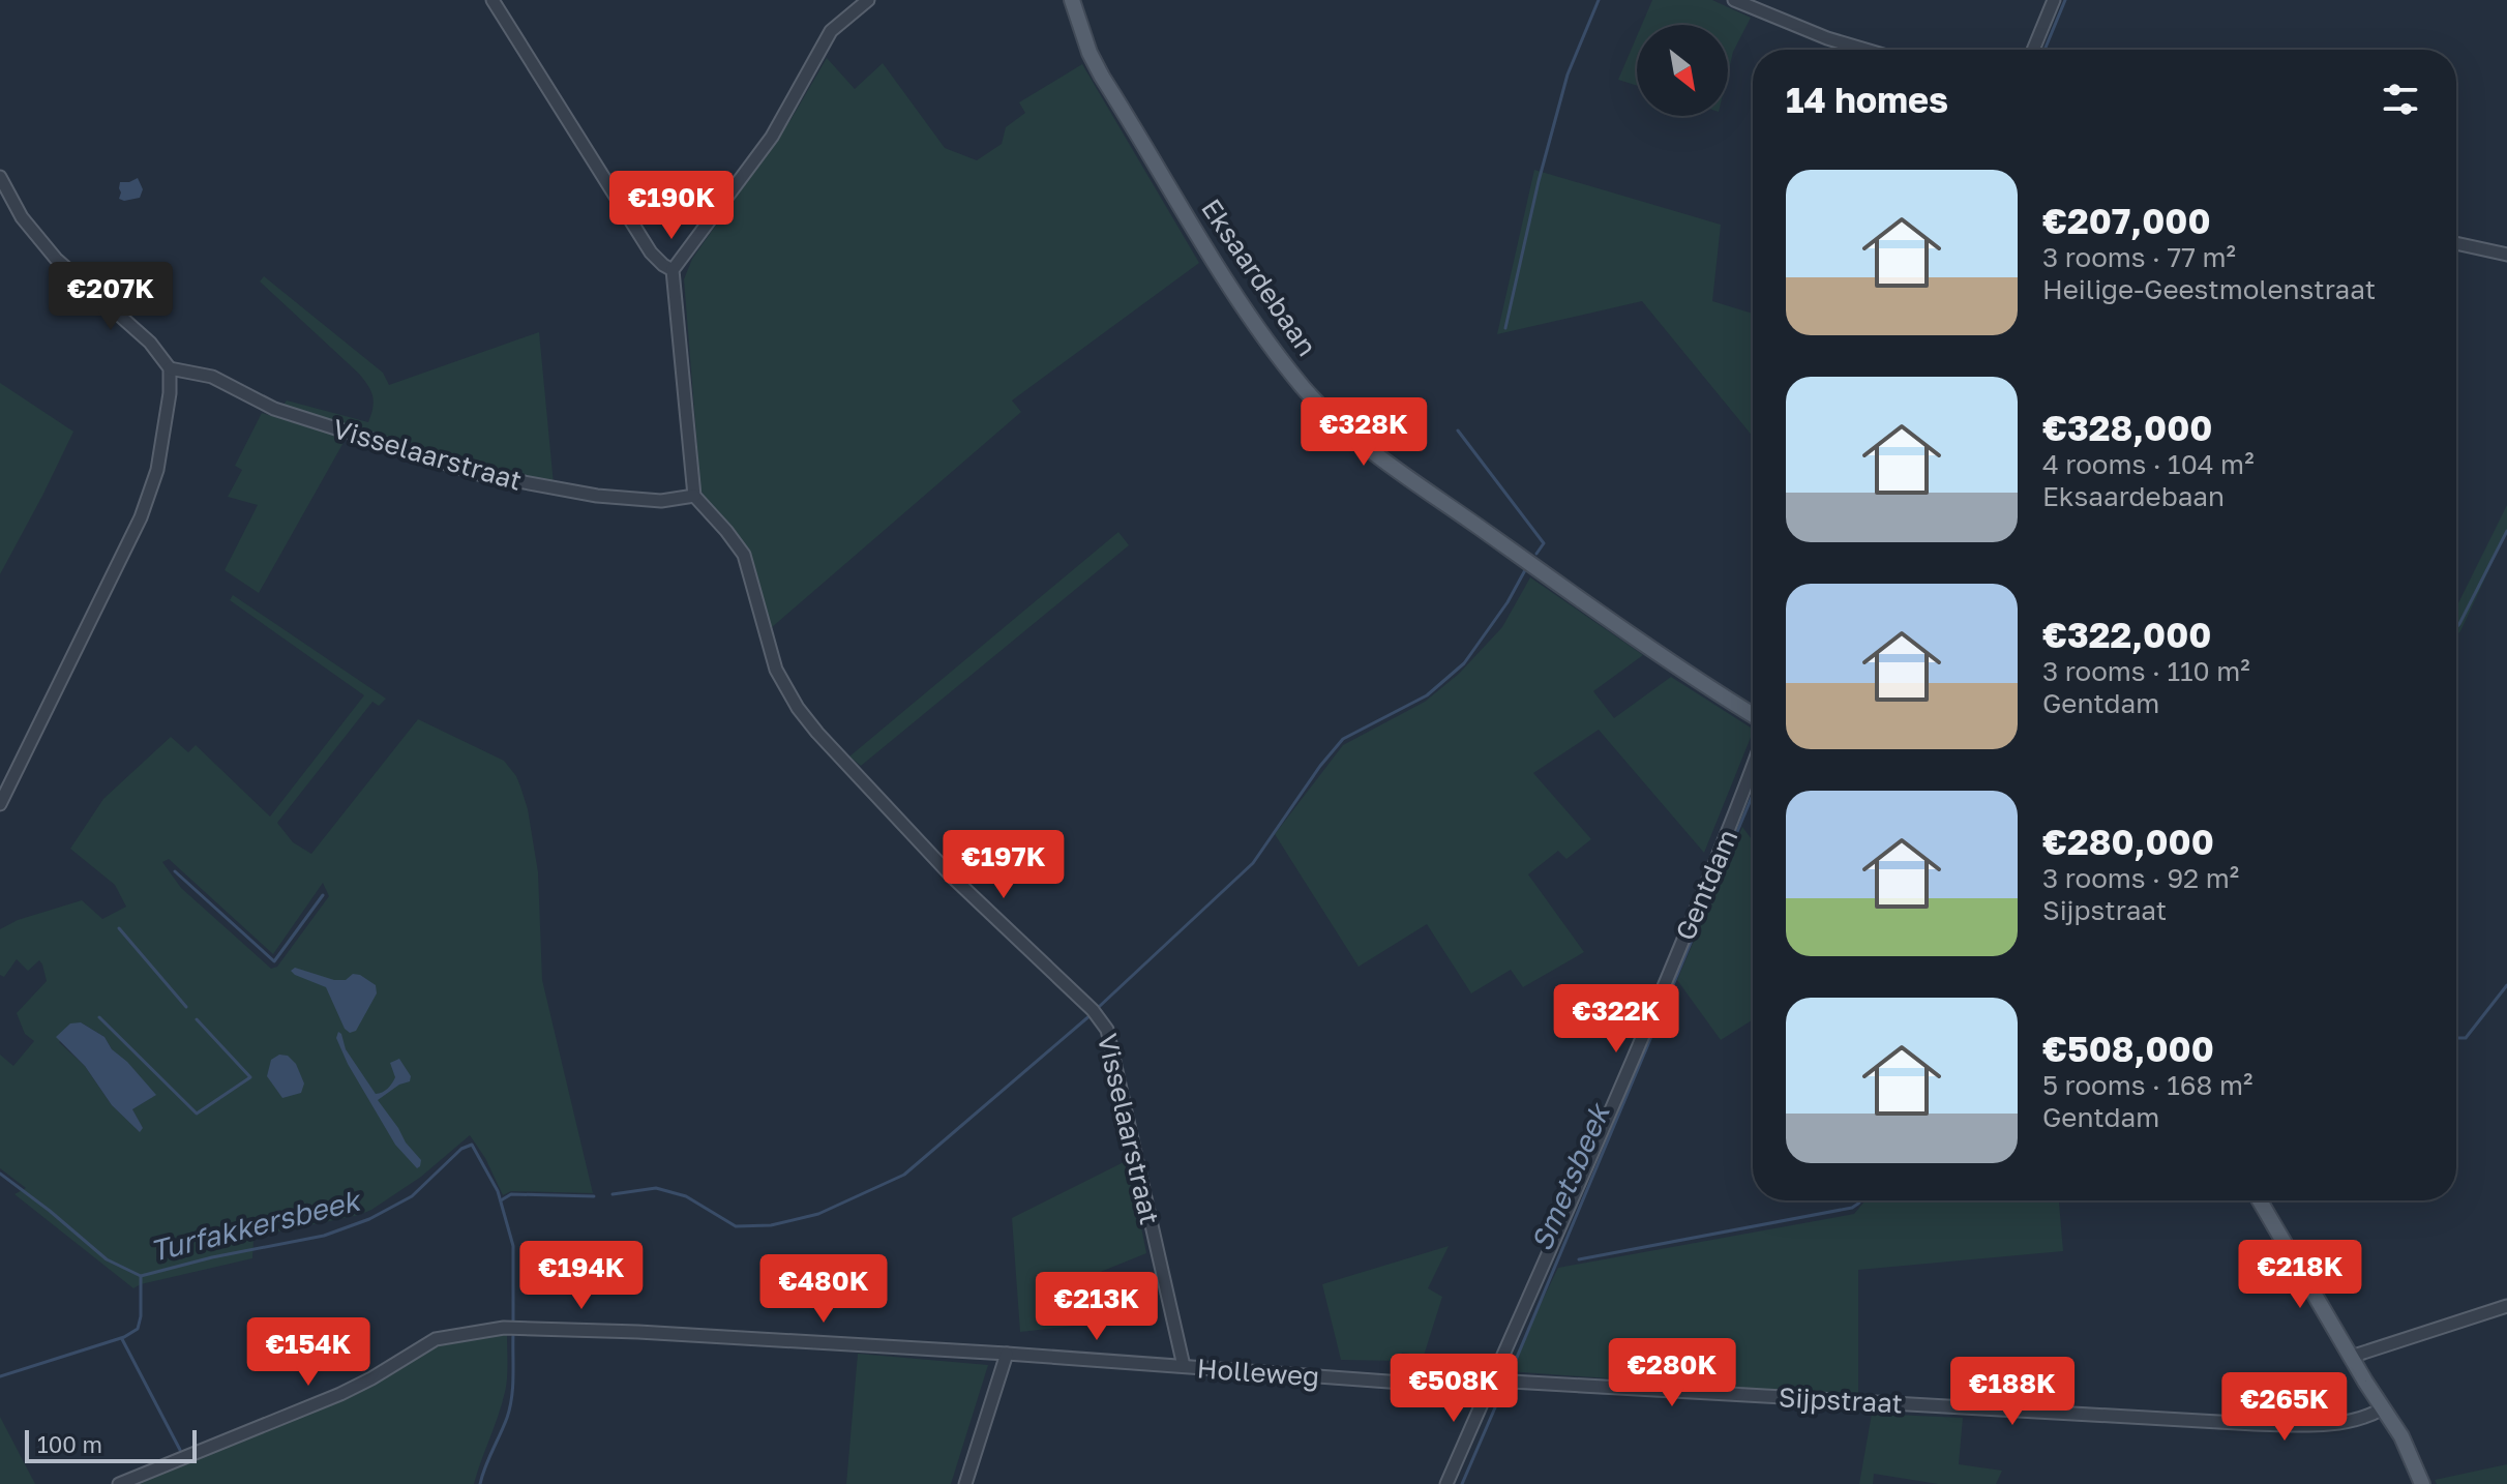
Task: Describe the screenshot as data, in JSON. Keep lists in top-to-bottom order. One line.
{"streets":{"main road":["Eksaardebaan"],"street":["Visselaarstraat","Gentdam","Holleweg","Sijpstraat"]},"crossings":[["Visselaarstraat","Holleweg"],["Gentdam","Holleweg"],["Gentdam","Sijpstraat"],["Holleweg","Sijpstraat"]],"water":["Smetsbeek","Turfakkersbeek"],"scale_bar":"100 m","north":"bottom right","page":{"heading":"14 homes","list":[{"name":"€207,000","note":"3 rooms · 77 m² · Heilige-Geestmolenstraat"},{"name":"€328,000","note":"4 rooms · 104 m² · Eksaardebaan"},{"name":"€322,000","note":"3 rooms · 110 m² · Gentdam"},{"name":"€280,000","note":"3 rooms · 92 m² · Sijpstraat"},{"name":"€508,000","note":"5 rooms · 168 m² · Gentdam"}],"price":["€190K","€207K","€328K","€197K","€322K","€218K","€194K","€480K","€213K","€154K","€280K","€508K","€188K","€265K"],"scale":"100 m"}}
